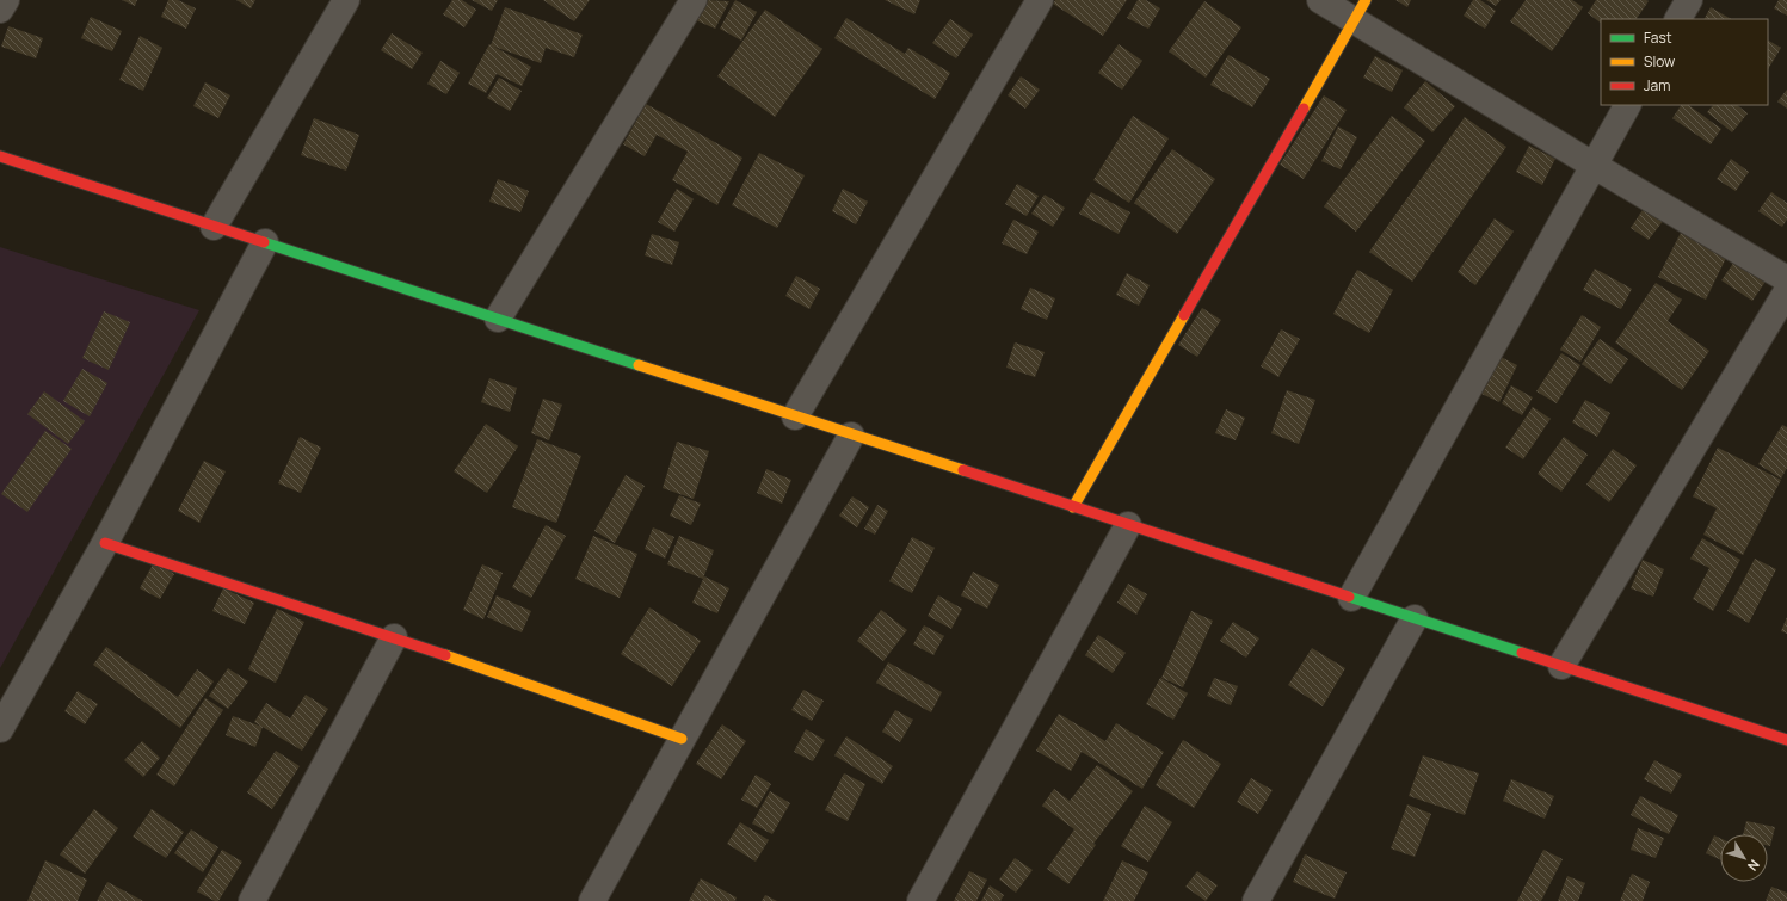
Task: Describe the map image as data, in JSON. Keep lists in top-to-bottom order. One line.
{"legend":["Fast","Slow","Jam"],"north":"bottom right"}
